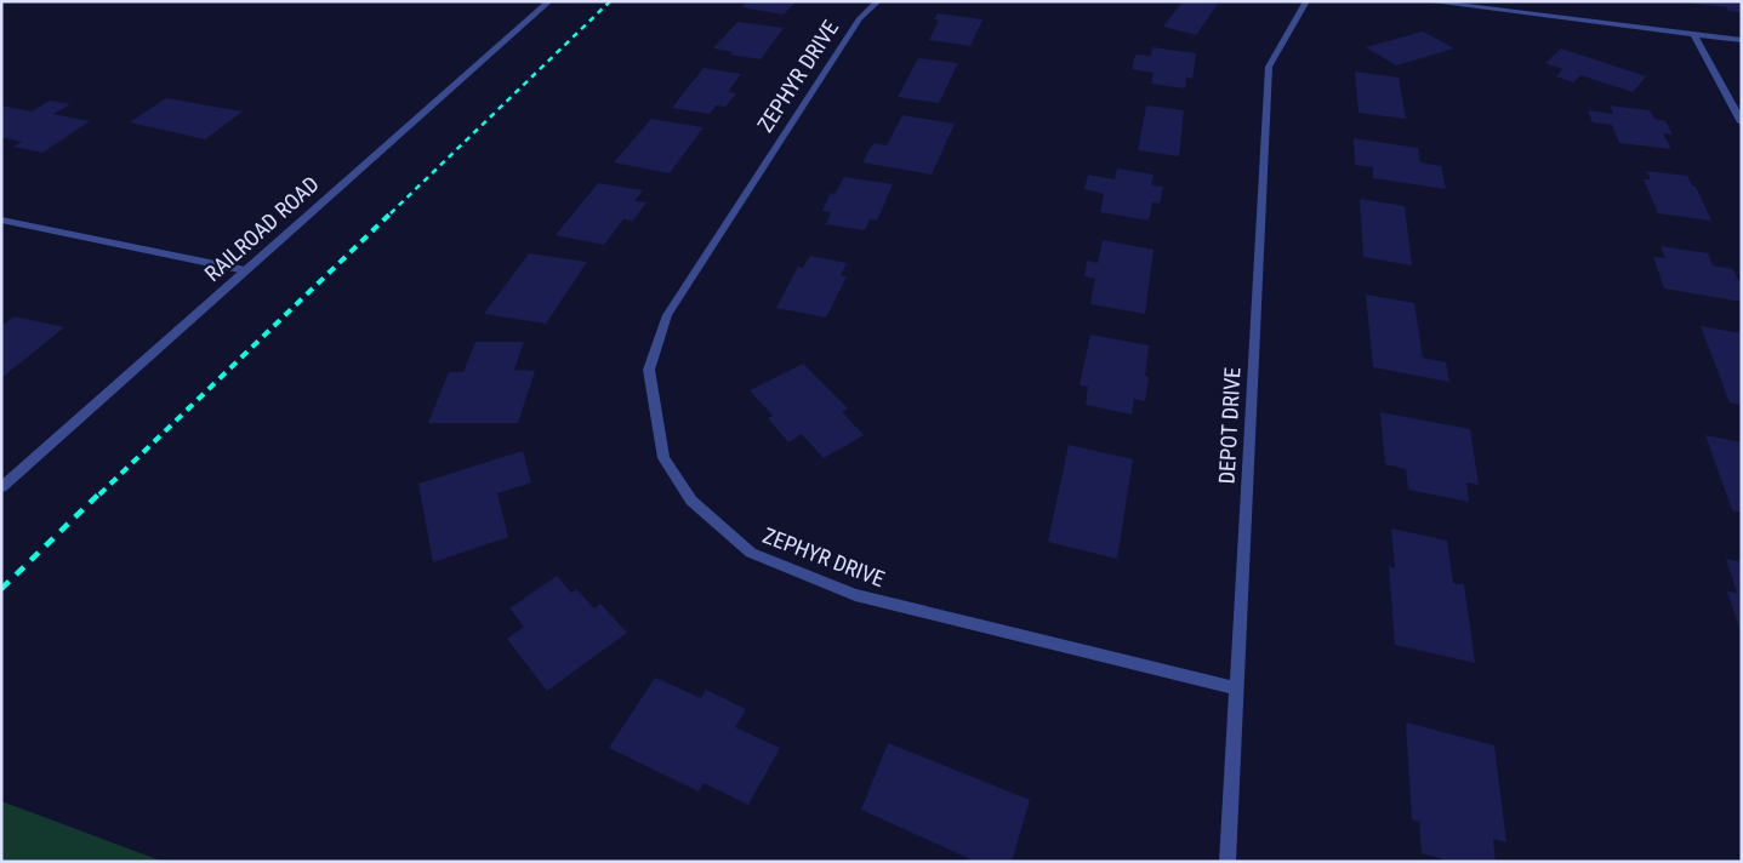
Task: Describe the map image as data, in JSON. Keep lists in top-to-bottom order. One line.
{"streets":{"street":["ZEPHYR DRIVE","RAILROAD ROAD","DEPOT DRIVE"]},"crossings":[["ZEPHYR DRIVE","DEPOT DRIVE"]]}
